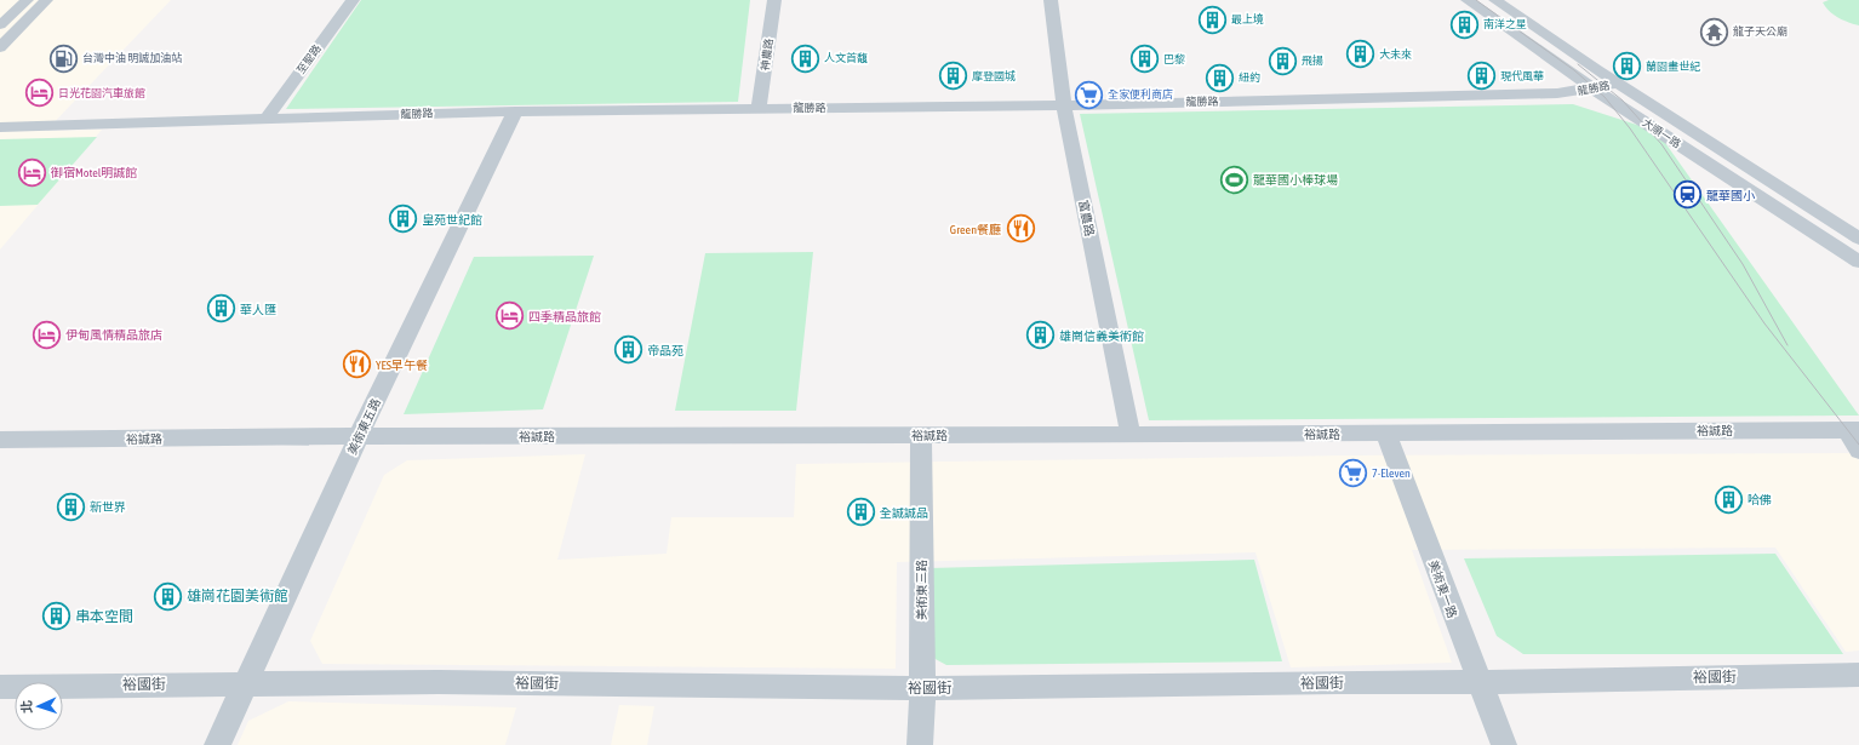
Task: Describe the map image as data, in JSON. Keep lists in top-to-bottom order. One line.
{"streets":{"street":["神農路","至聖路","龍勝路","大順一路","富農路","美術東五路","裕誠路","美術東一路","美術東三路","裕國街"]},"crossings":[["神農路","龍勝路"],["至聖路","龍勝路"],["龍勝路","大順一路"],["龍勝路","富農路"],["龍勝路","美術東五路"],["富農路","裕誠路"],["美術東五路","裕誠路"],["美術東五路","裕國街"],["裕誠路","美術東一路"],["裕誠路","美術東三路"],["美術東一路","裕國街"],["美術東三路","裕國街"]],"places":{"building":["最上境","南洋之星","大未來","人文首馥","巴黎","飛揚","蘭園畫世紀","摩登國城","現代風華","紐約","皇苑世紀館","華人匯","雄崗信義美術館","帝品苑","哈佛","新世界","全誠誠品","雄崗花園美術館","串本空間"],"temple":["龍子天公廟"],"fuel station":["台灣中油 明誠加油站"],"hotel":["日光花園汽車旅館","御宿Motel明誠館","四季精品旅館","伊甸風情精品旅店"],"supermarket":["全家便利商店","7-Eleven"],"sports":["龍華國小棒球場"],"station":["龍華國小"],"restaurant":["Green餐廳","YES早午餐"]},"north":"left"}
